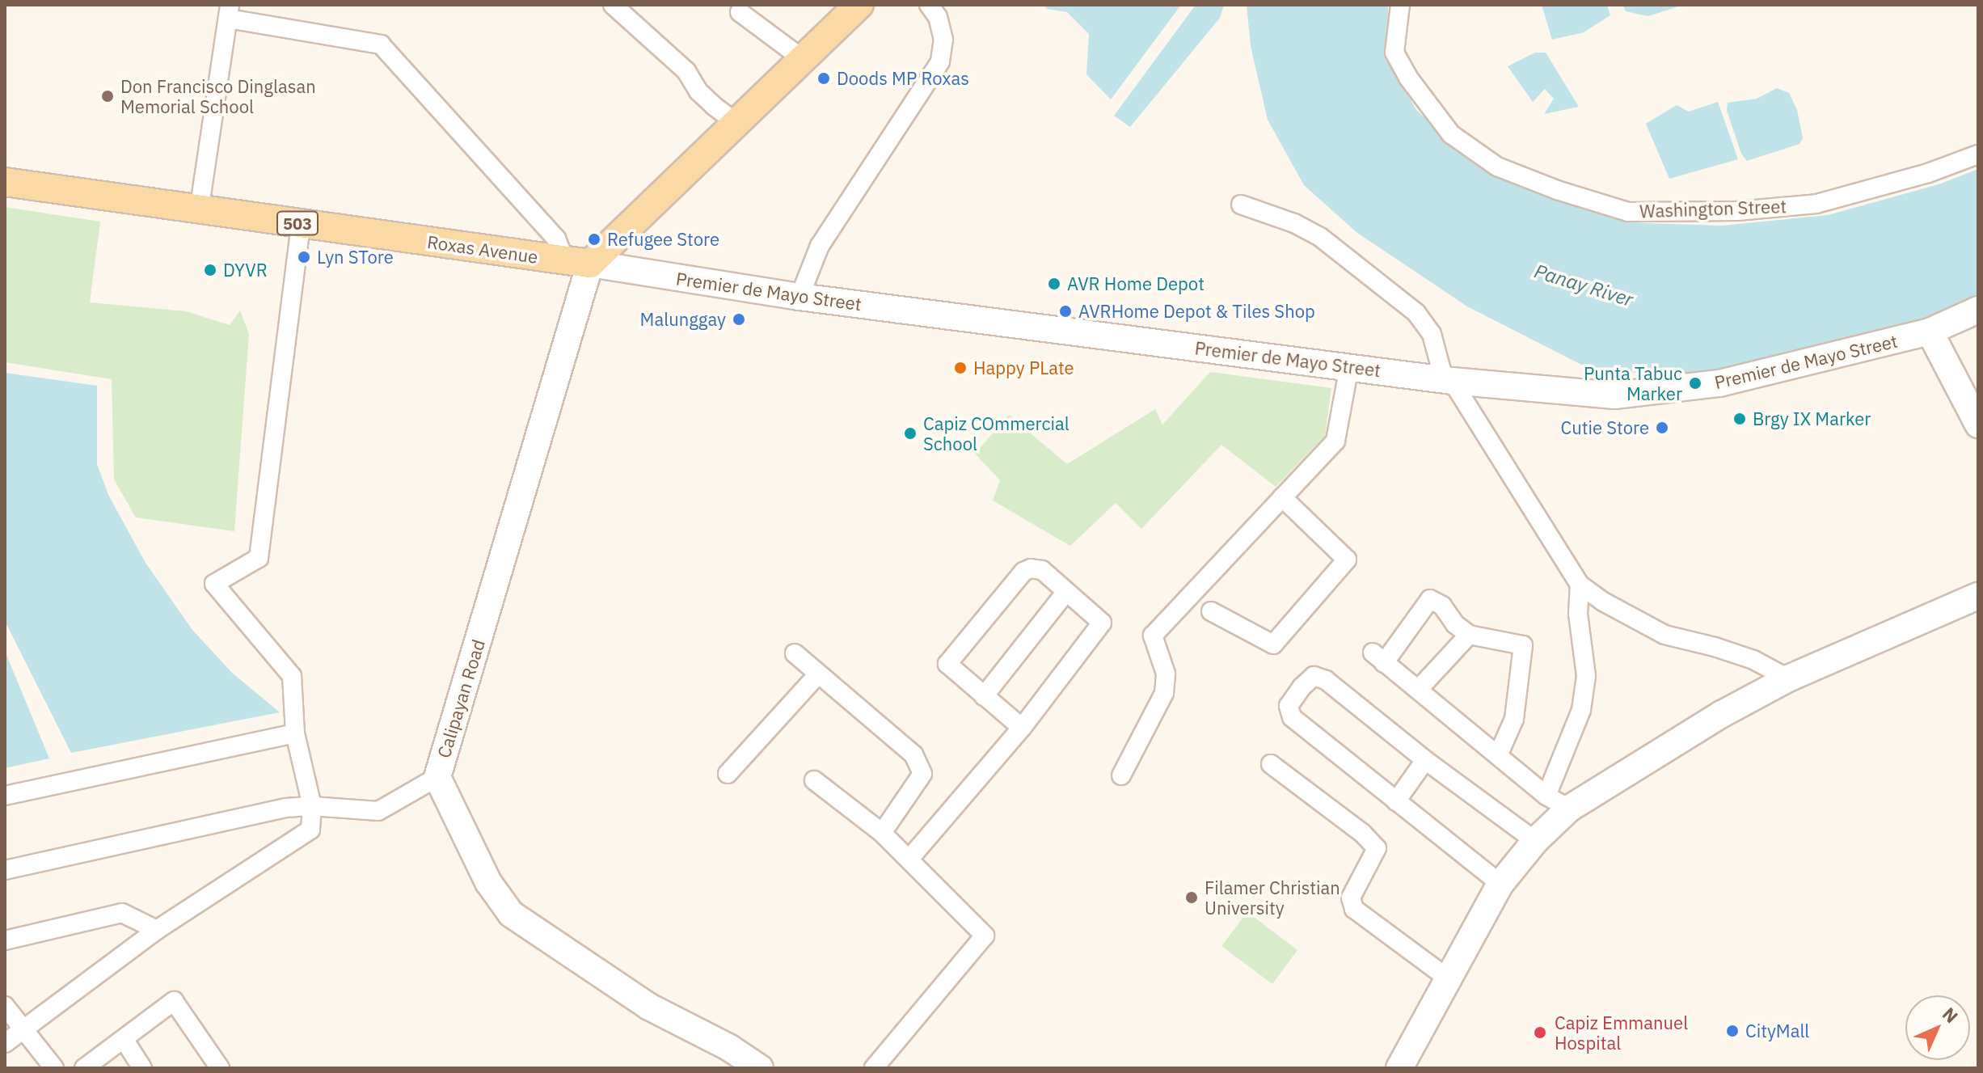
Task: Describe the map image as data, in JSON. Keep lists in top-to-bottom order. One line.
{"streets":{"main road":["503","Roxas Avenue","Premier de Mayo Street","Calipayan Road"],"street":["Washington Street"]},"crossings":[["Roxas Avenue","Premier de Mayo Street"],["Roxas Avenue","Calipayan Road"],["Premier de Mayo Street","Calipayan Road"]],"water":["Panay River"],"places":["Doods MP Roxas","Don Francisco Dinglasan Memorial School","Refugee Store","Lyn STore","DYVR","AVR Home Depot","AVRHome Depot & Tiles Shop","Malunggay","Happy PLate","Punta Tabuc Marker","Brgy IX Marker","Cutie Store","Capiz COmmercial School","Filamer Christian University","CityMall","Capiz Emmanuel Hospital"],"north":"top right"}
